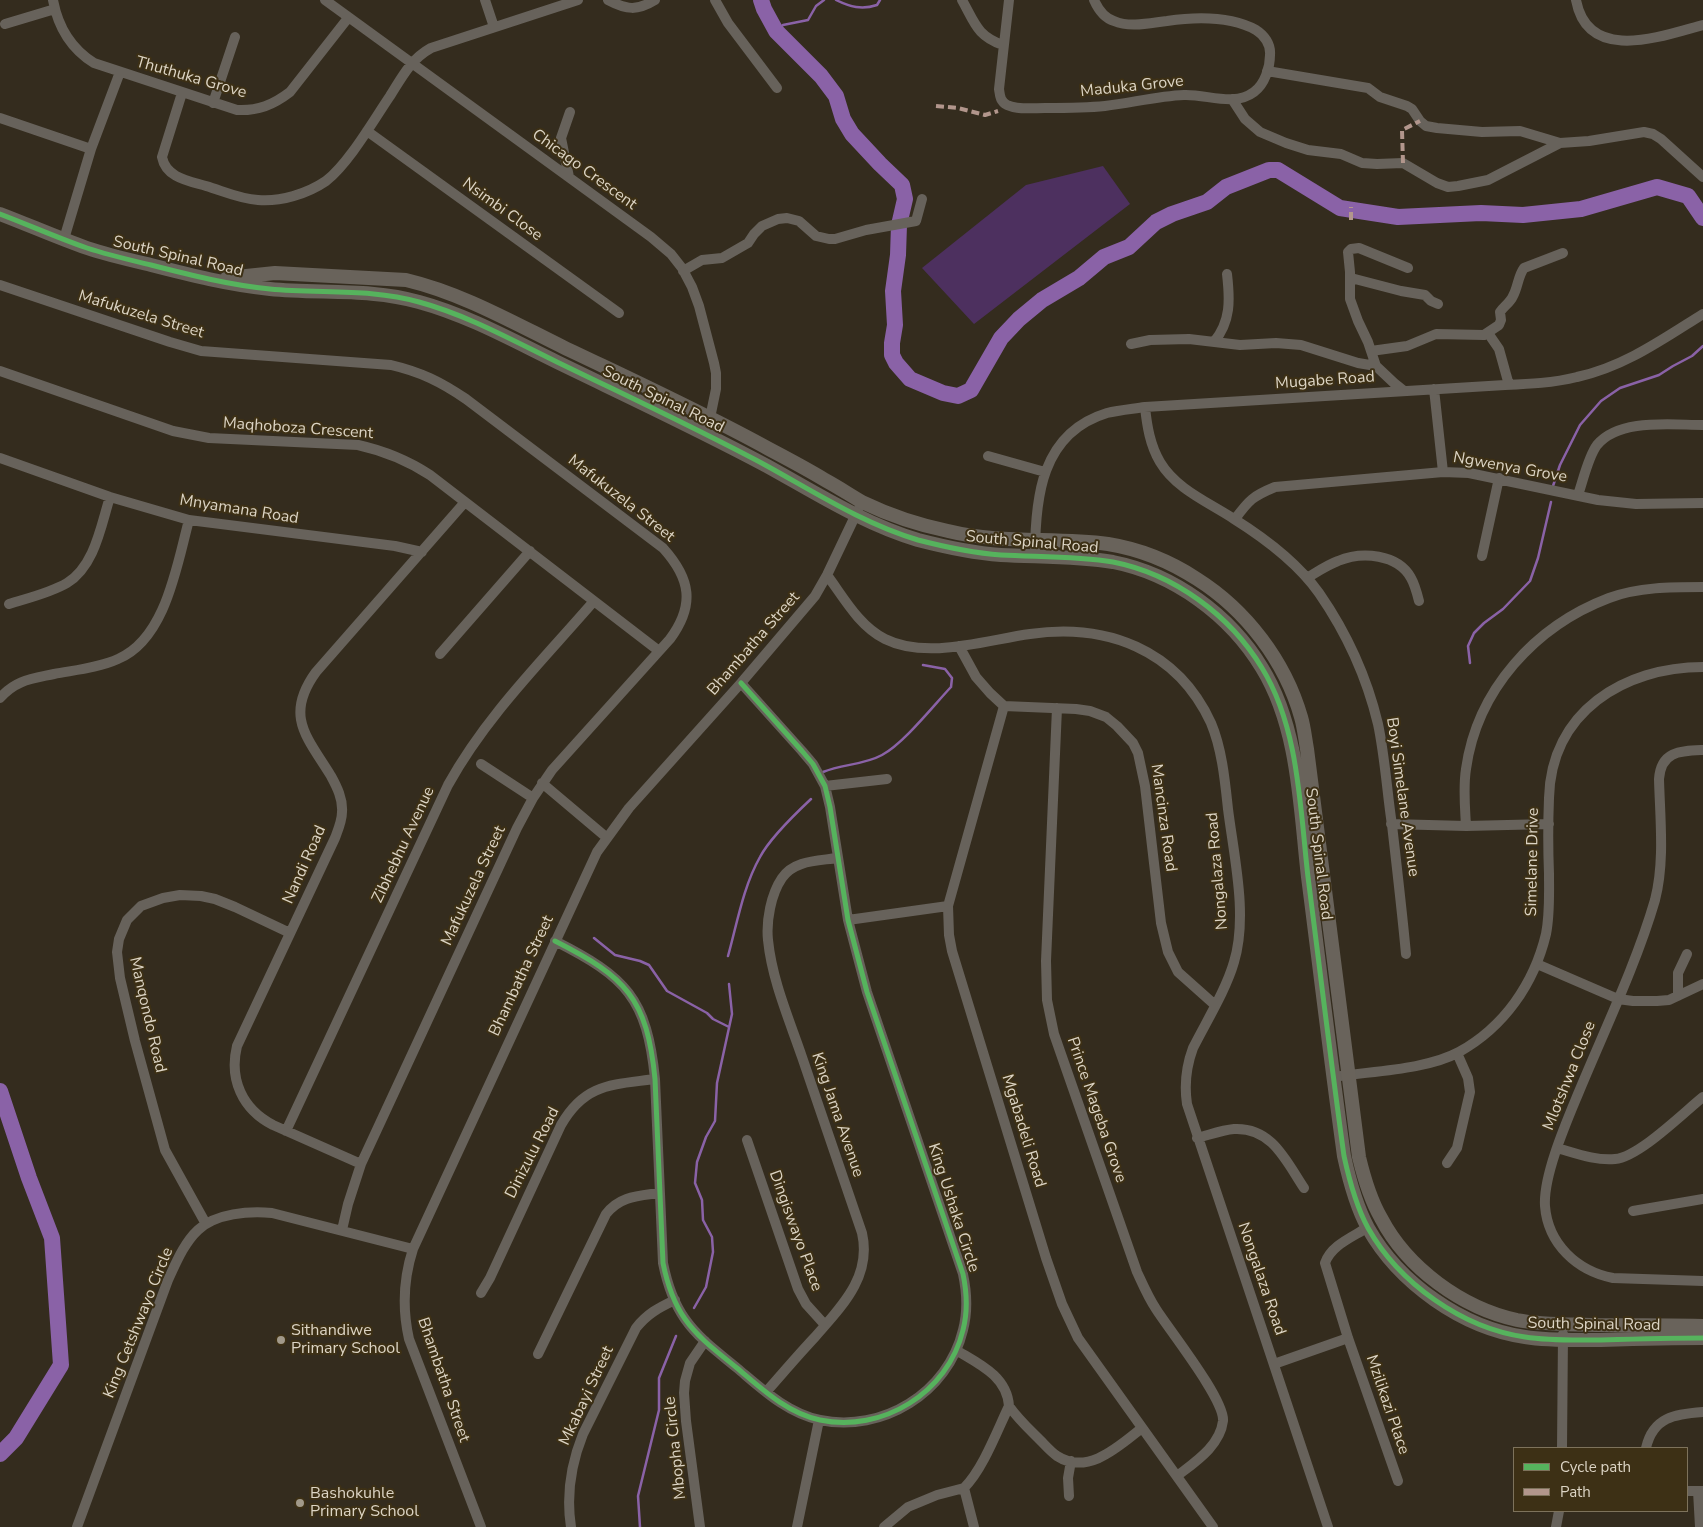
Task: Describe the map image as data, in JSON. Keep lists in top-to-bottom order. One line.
{"streets":{"street":["Thuthuka Grove","Maduka Grove","Chicago Crescent","Nsimbi Close","South Spinal Road","Mafukuzela Street","Mugabe Road","Maqhoboza Crescent","Ngwenya Grove","Mnyamana Road","Bhambatha Street","Boyi Simelane Avenue","Mancinza Road","Zibhebhu Avenue","Simelane Drive","Nandi Road","Nongalaza Road","Manqondo Road","Mlotshwa Close","Prince Mageba Grove","King Jama Avenue","Mgabadeli Road","Dinizulu Road","King Ushaka Circle","Dingiswayo Place","King Cetshwayo Circle","Mkabayi Street","Mzilikazi Place","Mbopha Circle"]},"crossings":[["Thuthuka Grove","Chicago Crescent"],["Chicago Crescent","South Spinal Road"],["South Spinal Road","Mugabe Road"],["South Spinal Road","Bhambatha Street"],["South Spinal Road","Simelane Drive"],["South Spinal Road","Mzilikazi Place"],["Mafukuzela Street","Maqhoboza Crescent"],["Mafukuzela Street","Nandi Road"],["Mafukuzela Street","King Cetshwayo Circle"],["Mugabe Road","Boyi Simelane Avenue"],["Maqhoboza Crescent","Zibhebhu Avenue"],["Maqhoboza Crescent","Nandi Road"],["Ngwenya Grove","Boyi Simelane Avenue"],["Mnyamana Road","Nandi Road"],["Bhambatha Street","Nongalaza Road"],["Bhambatha Street","King Ushaka Circle"],["Bhambatha Street","King Cetshwayo Circle"],["Mancinza Road","Nongalaza Road"],["Mancinza Road","Prince Mageba Grove"],["Mancinza Road","Mgabadeli Road"],["Zibhebhu Avenue","Nandi Road"],["Nandi Road","Manqondo Road"],["Manqondo Road","King Cetshwayo Circle"],["Prince Mageba Grove","Mgabadeli Road"],["King Jama Avenue","King Ushaka Circle"],["King Jama Avenue","Dingiswayo Place"],["Dinizulu Road","King Ushaka Circle"],["King Ushaka Circle","Mkabayi Street"],["King Ushaka Circle","Mbopha Circle"]],"places":["Sithandiwe Primary School","Bashokuhle Primary School"],"legend":["Cycle path","Path"]}
